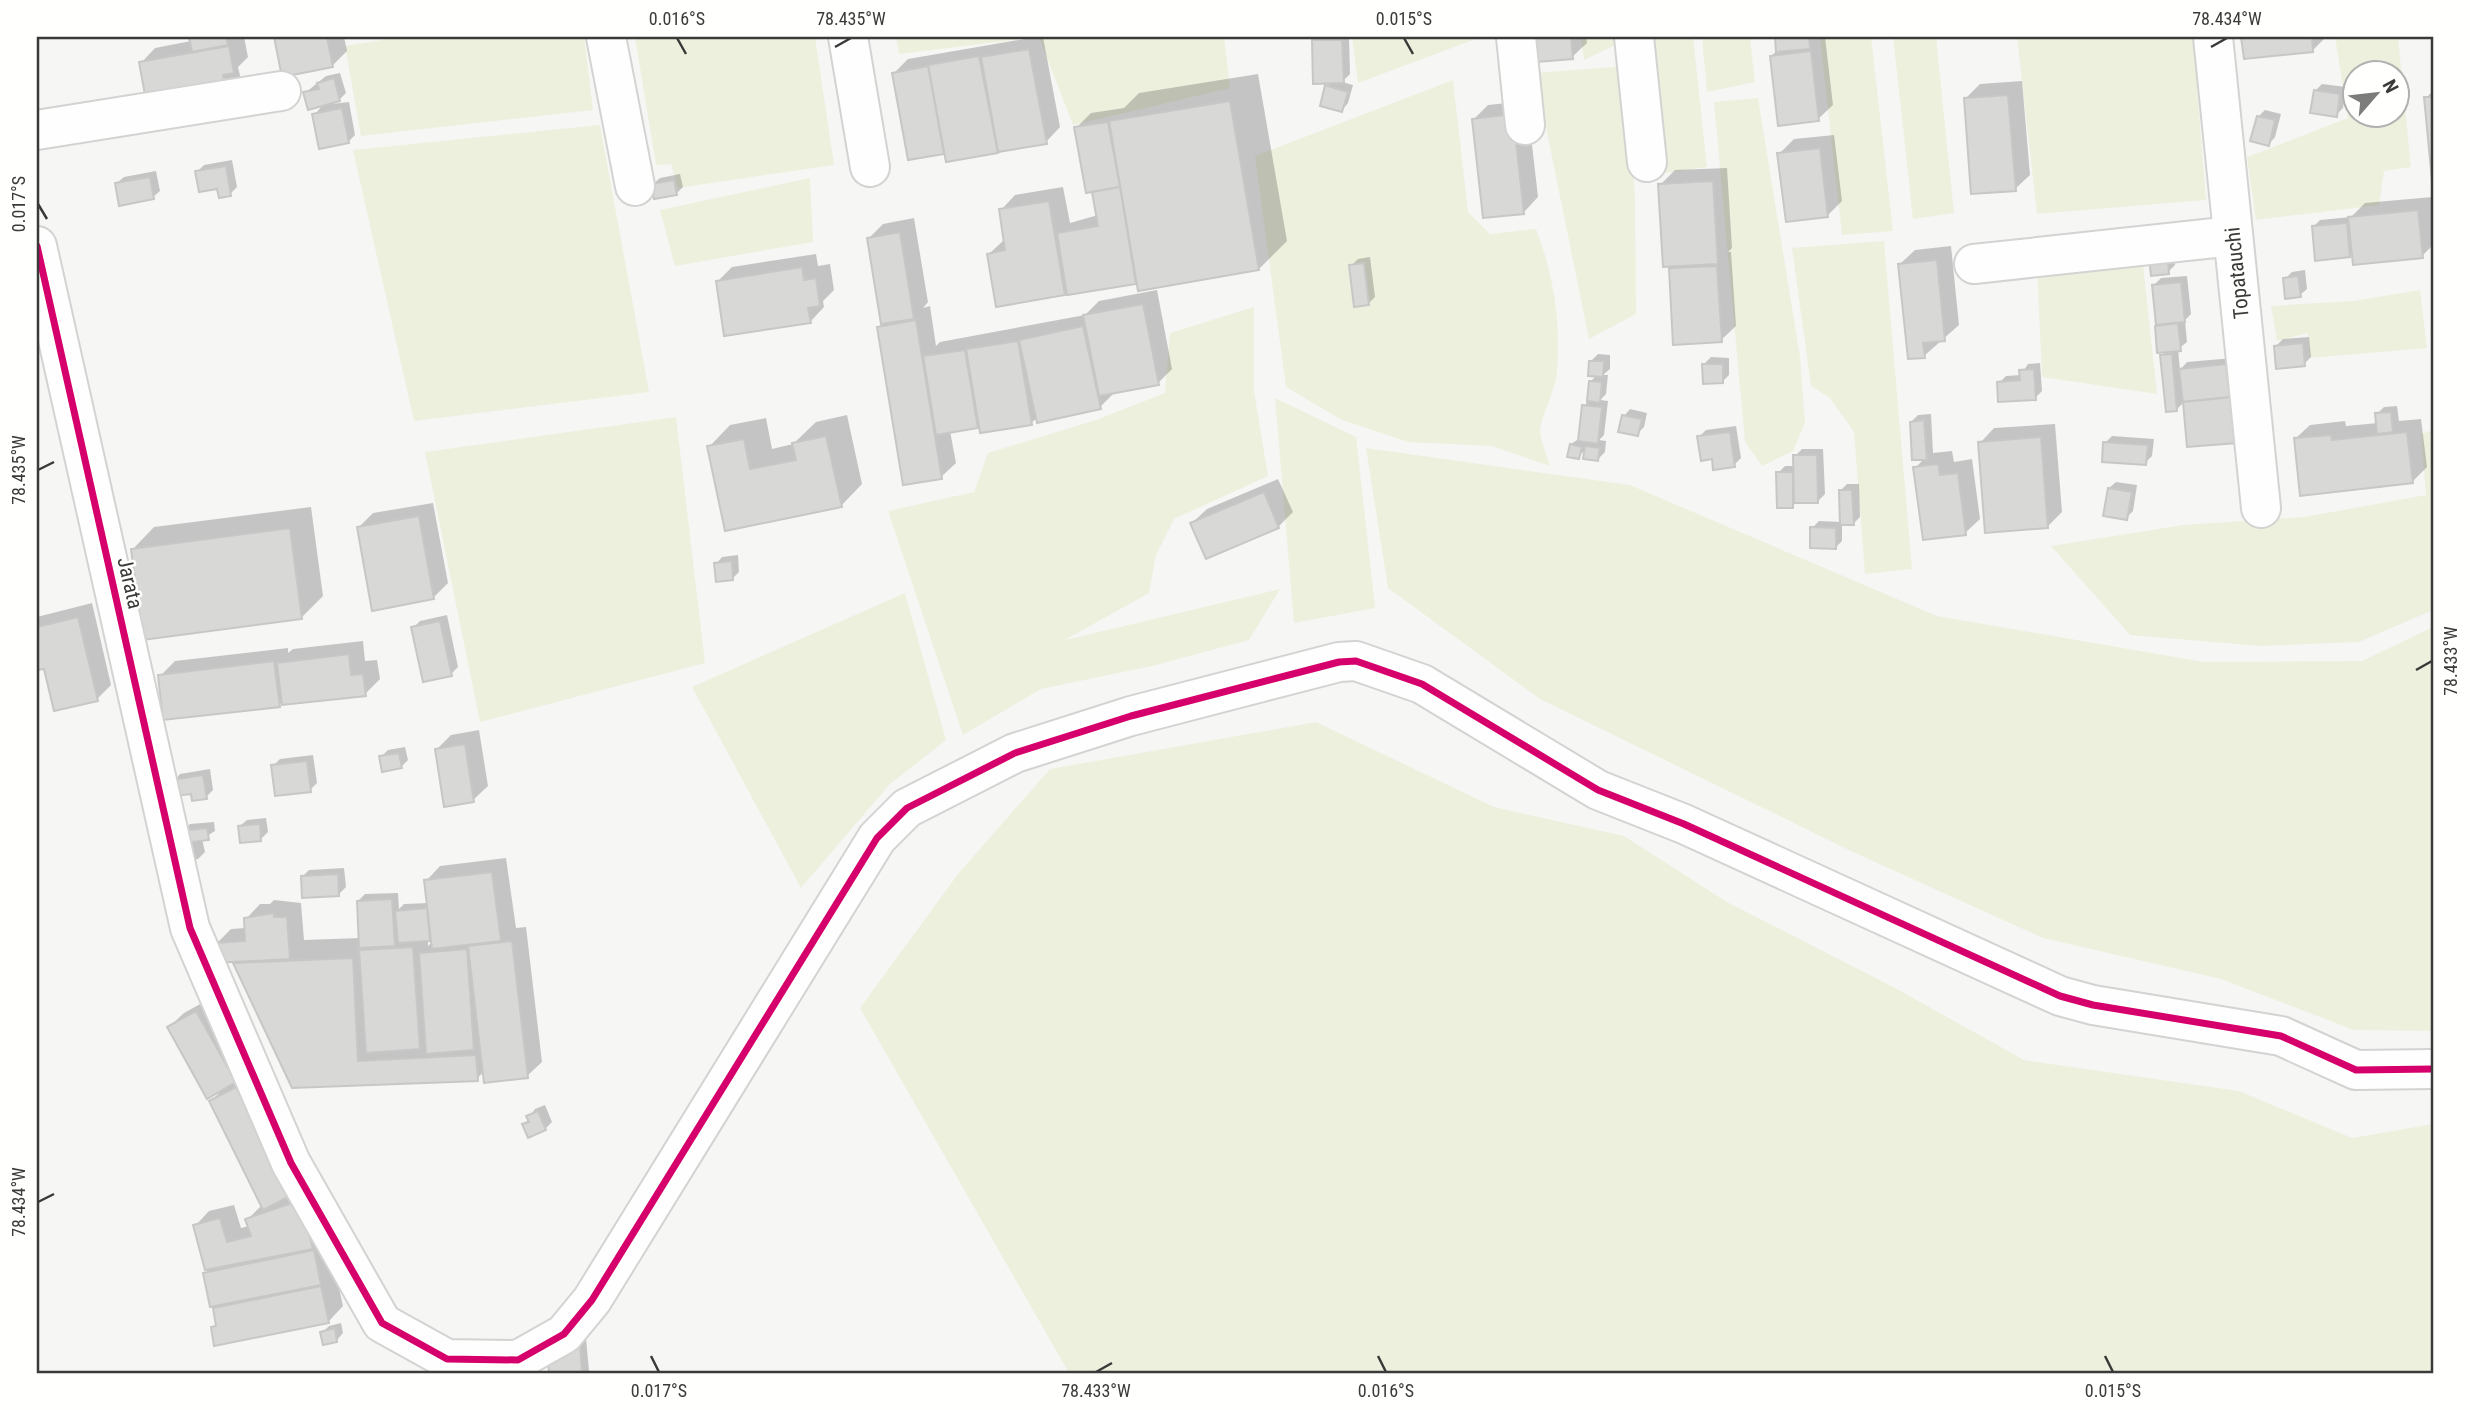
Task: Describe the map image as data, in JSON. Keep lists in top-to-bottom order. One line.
{"streets":{"street":["Topatauchi","Jarata"]},"north":"top right","coordinates":["0.016°S","78.435°W","0.015°S","78.434°W","0.017°S","78.433°W"]}
